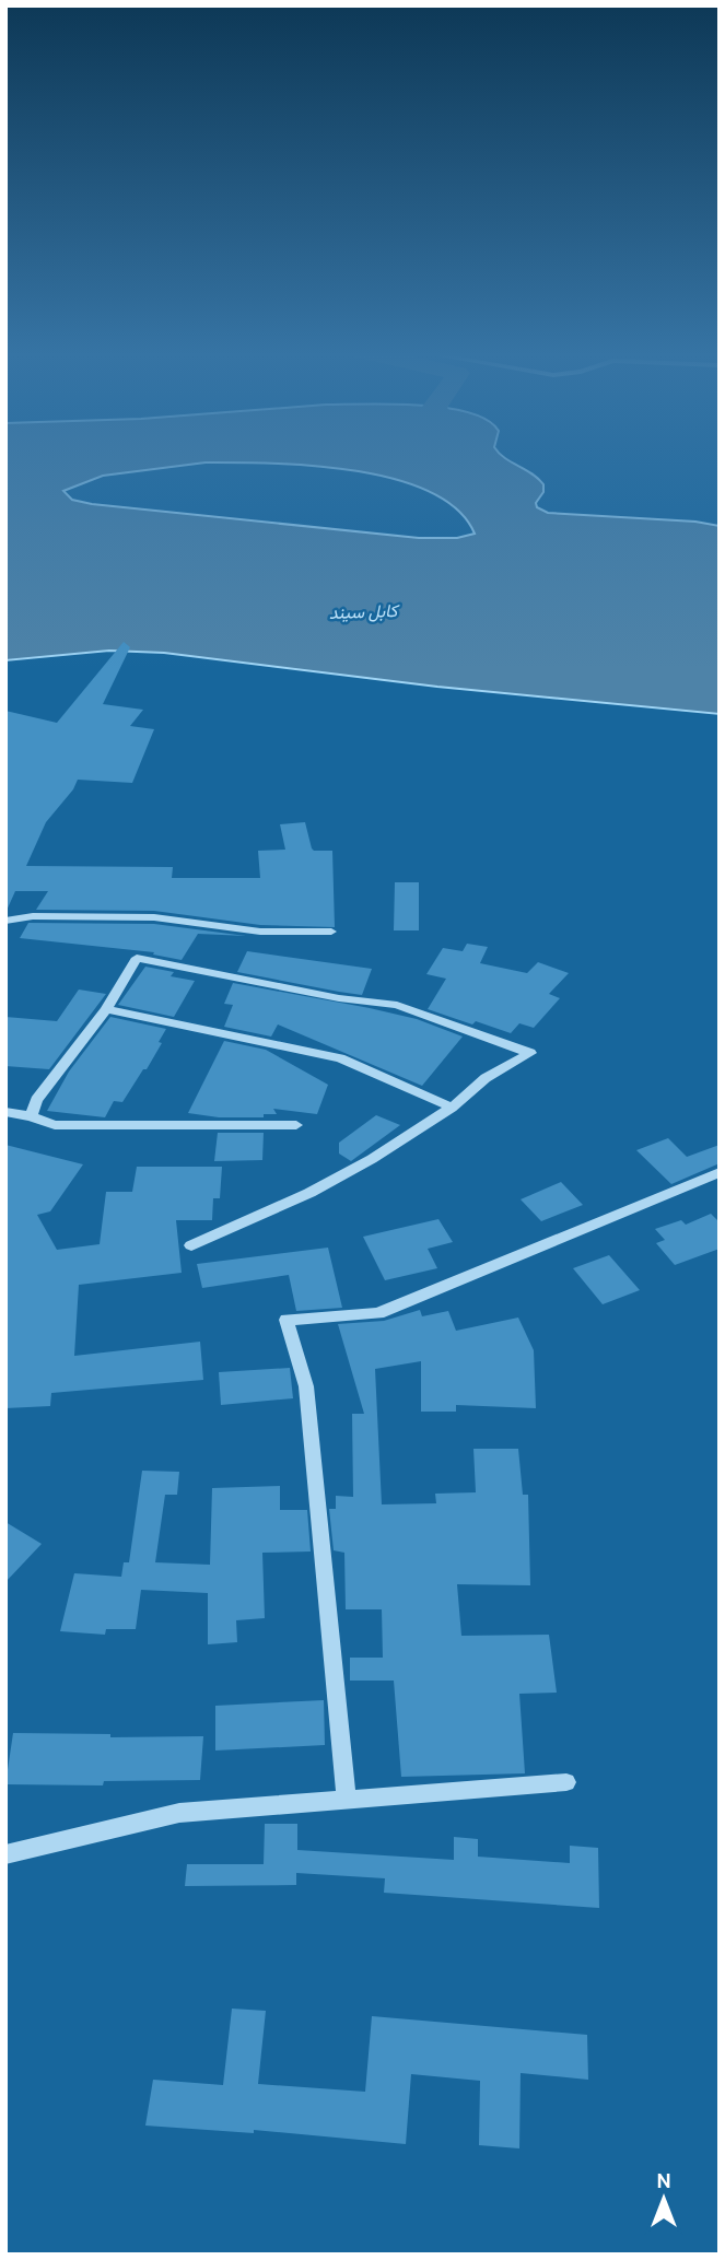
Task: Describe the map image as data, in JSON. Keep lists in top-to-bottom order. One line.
{"water":["کابل سيند"],"north":"top"}
